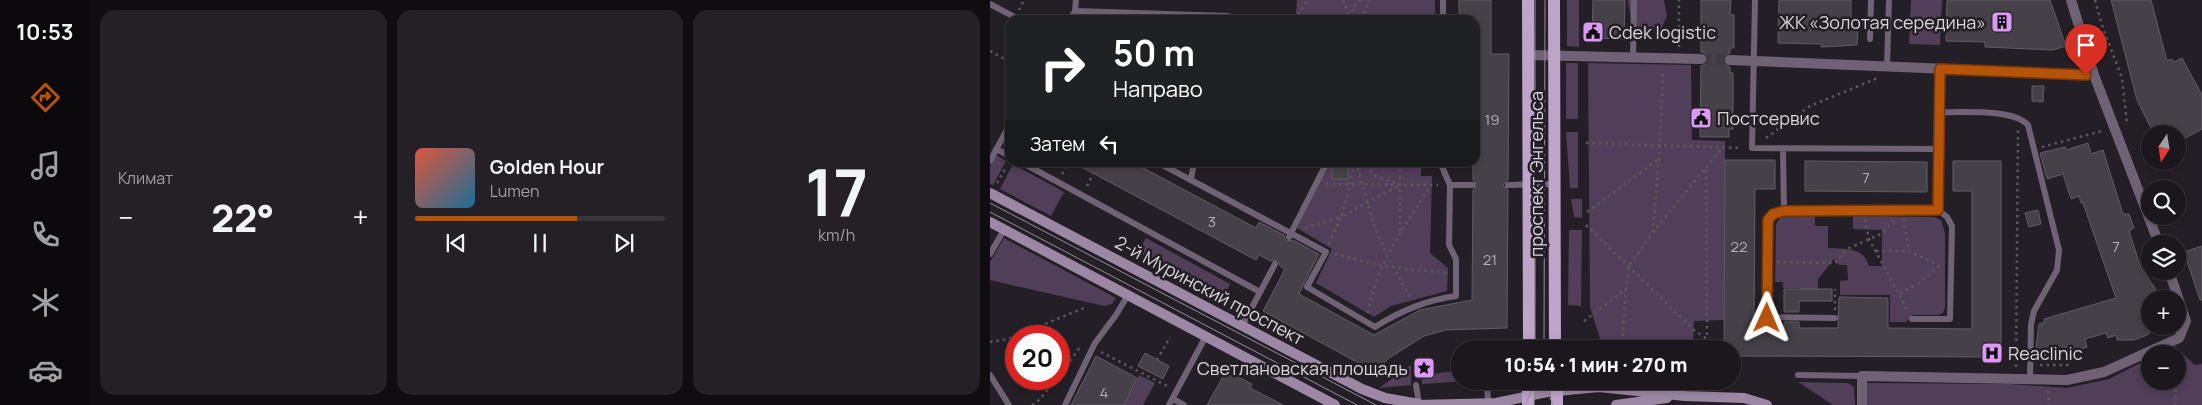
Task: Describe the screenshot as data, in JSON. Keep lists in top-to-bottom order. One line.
{"streets":{"main road":["проспект Энгельса","2-й Муринский проспект"]},"places":{"building":["ЖК «Золотая середина»"],"public building":["Cdek logistic","Постсервис"],"hospital":["Reaclinic"],"place":["Светлановская площадь"]},"house_numbers":["19","7","3","22","7","21","4"],"north":"bottom","page":{"tabs":"10:53","tile":["Климат",["17","km/h"]],"turn":["50 m","Направо"],"then":"Затем","map_buttons":["+","−"],"song":["Golden Hour","Lumen"],"heat":["−","22°","+"],"limit":"20","trip":"10:54 · 1 мин · 270 m"}}
